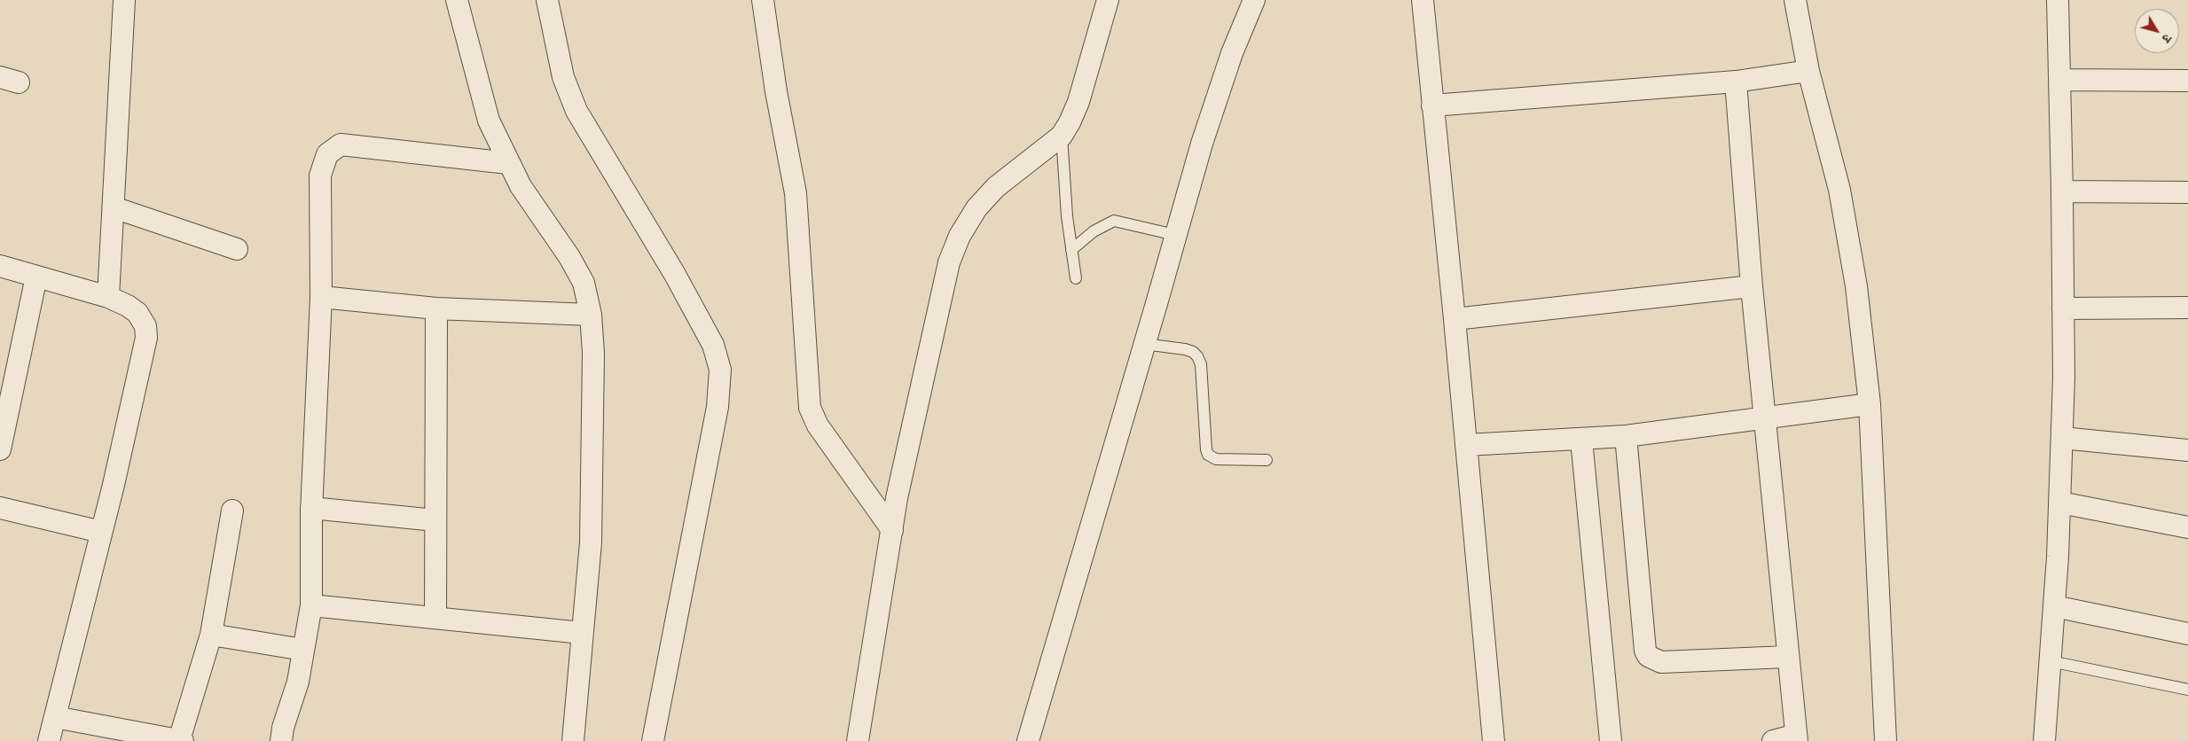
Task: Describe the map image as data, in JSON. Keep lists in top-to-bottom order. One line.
{"north":"bottom right"}
